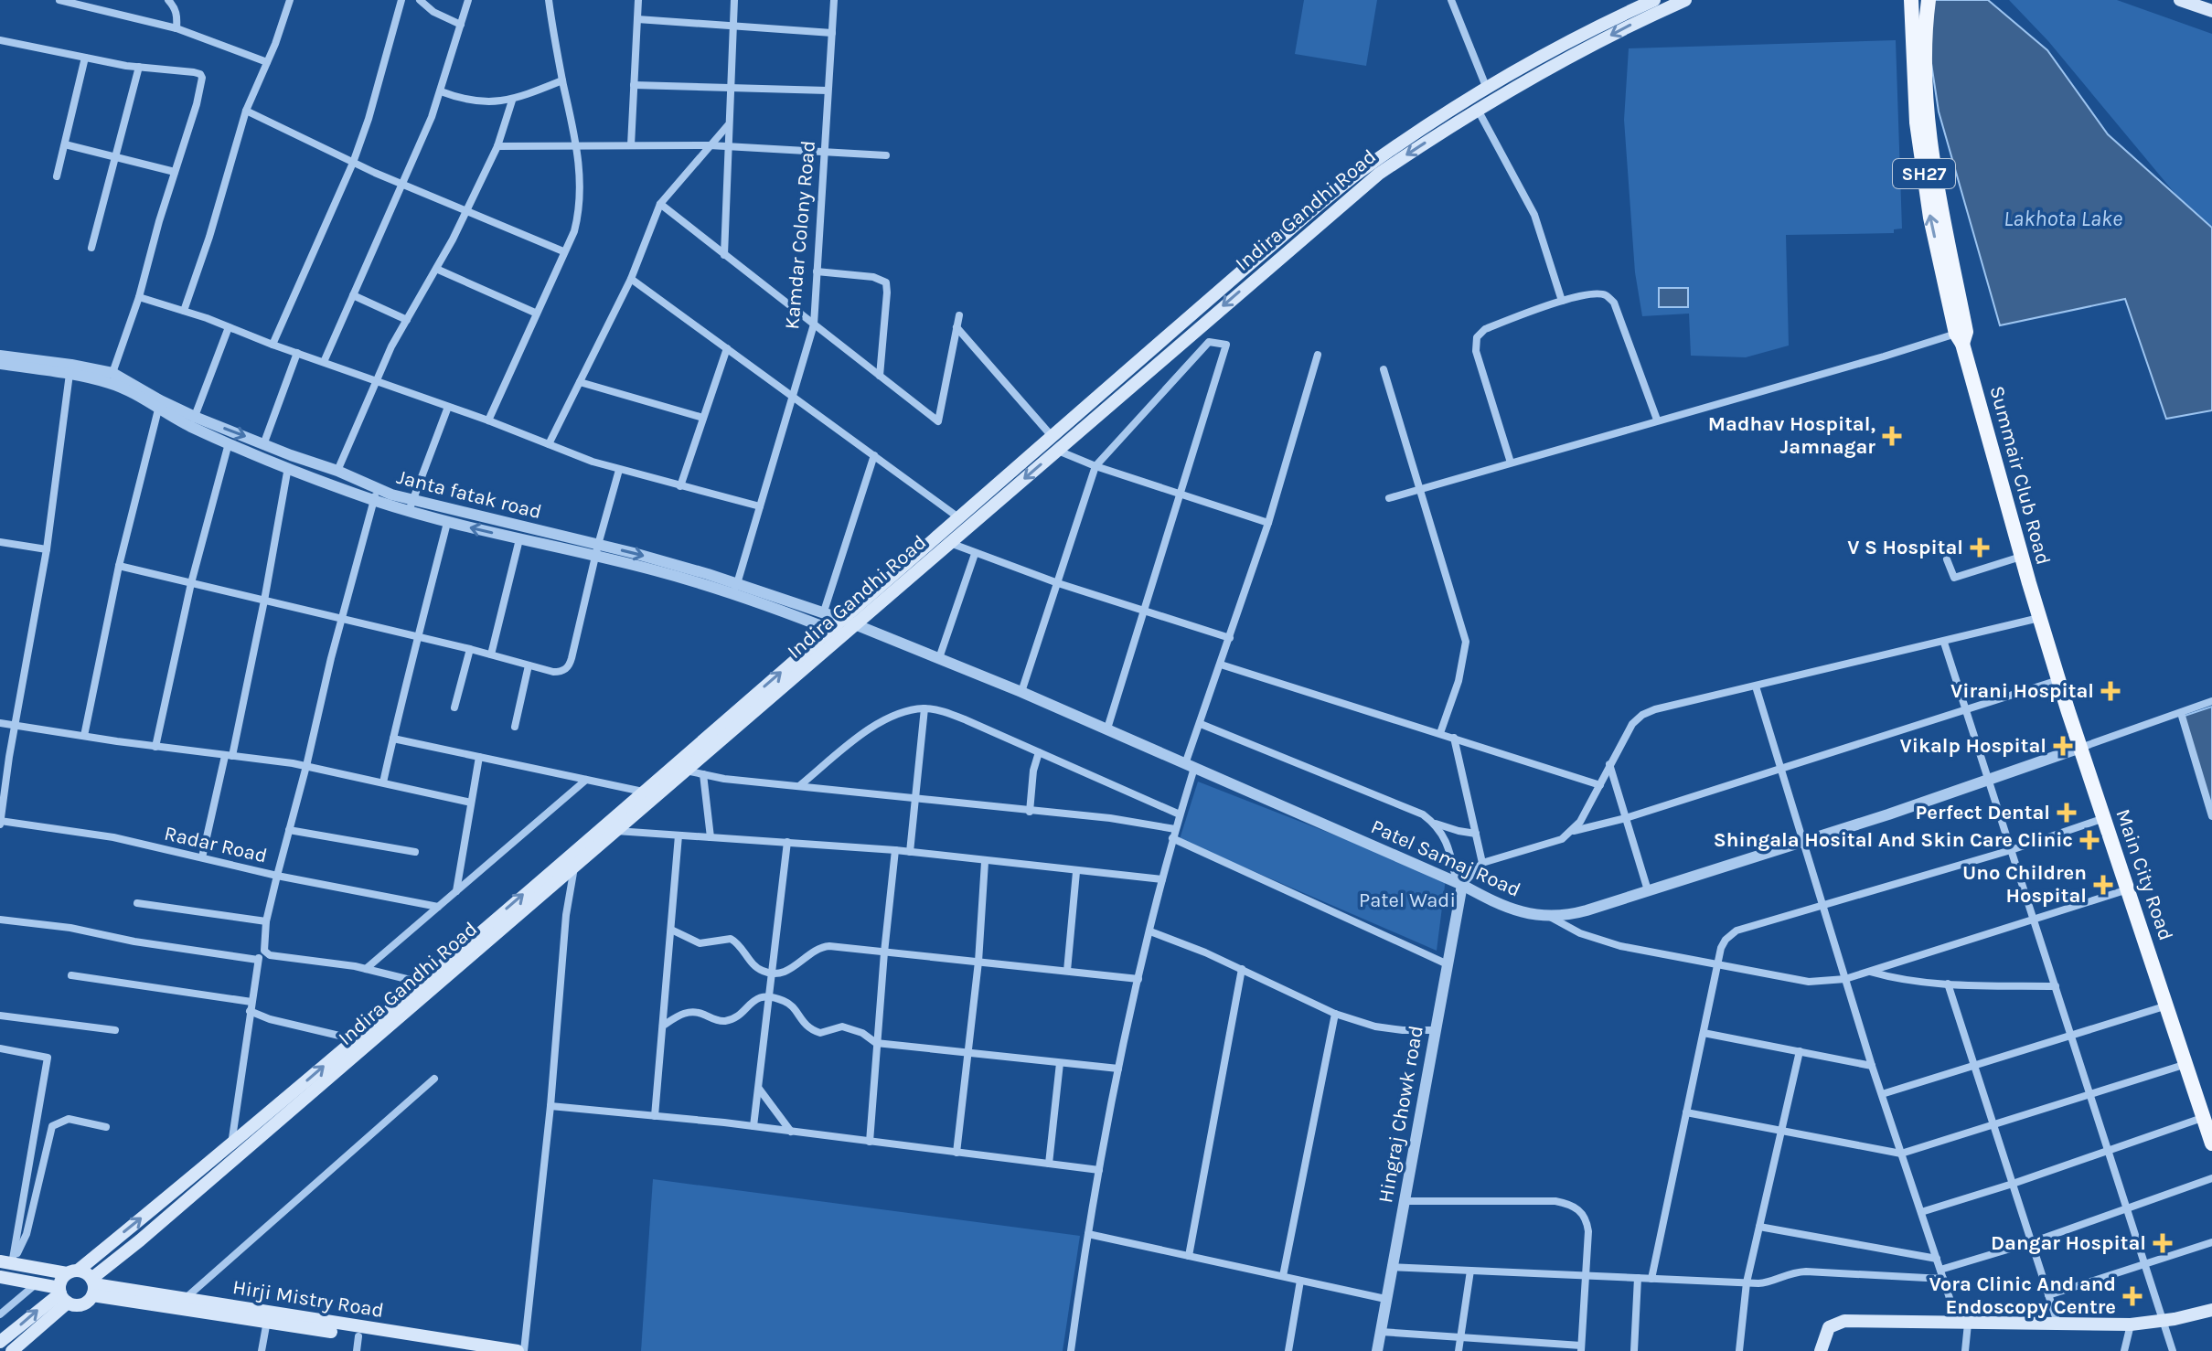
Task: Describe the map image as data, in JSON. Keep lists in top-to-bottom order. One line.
{"streets":{"main road":["SH27","Indira Gandhi Road","Summair Club Road","Main City Road","Hirji Mistry Road"],"street":["Kamdar Colony Road","Janta fatak road","Radar Road","Patel Samaj Road","Hingraj Chowk road"]},"crossings":[["Indira Gandhi Road","Janta fatak road"],["Indira Gandhi Road","Patel Samaj Road"],["Indira Gandhi Road","Hirji Mistry Road"],["Kamdar Colony Road","Janta fatak road"],["Summair Club Road","Main City Road"],["Janta fatak road","Patel Samaj Road"],["Patel Samaj Road","Main City Road"],["Patel Samaj Road","Hingraj Chowk road"]],"water":["Lakhota Lake"],"parks":["Patel Wadi"],"places":{"health":["Madhav Hospital, Jamnagar","V S Hospital","Virani Hospital","Vikalp Hospital","Perfect Dental","Shingala Hosital And Skin Care Clinic","Uno Children Hospital","Dangar Hospital","Vora Clinic And and Endoscopy Centre"]}}
